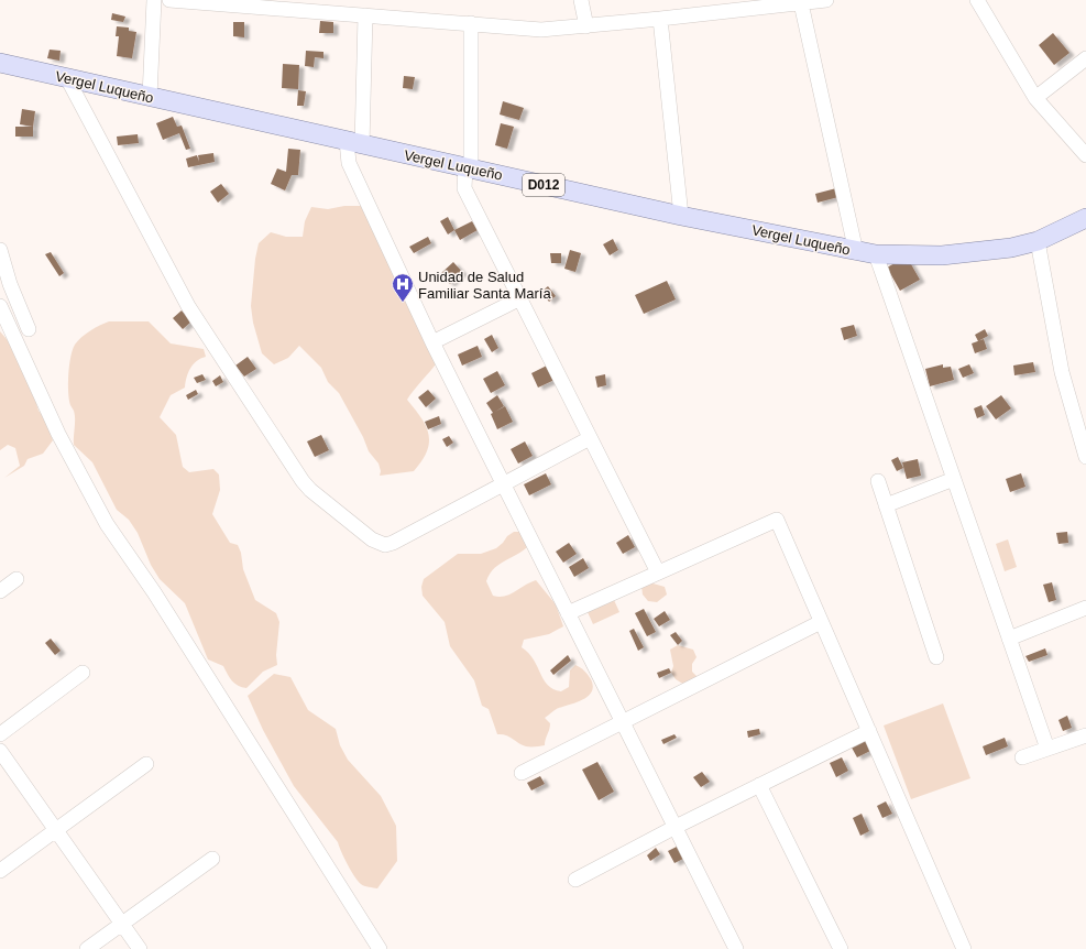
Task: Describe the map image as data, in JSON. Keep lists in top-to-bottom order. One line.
{"streets":{"main road":["Vergel Luqueño","D012"]},"places":{"hospital":["Unidad de Salud Familiar Santa María"]}}
